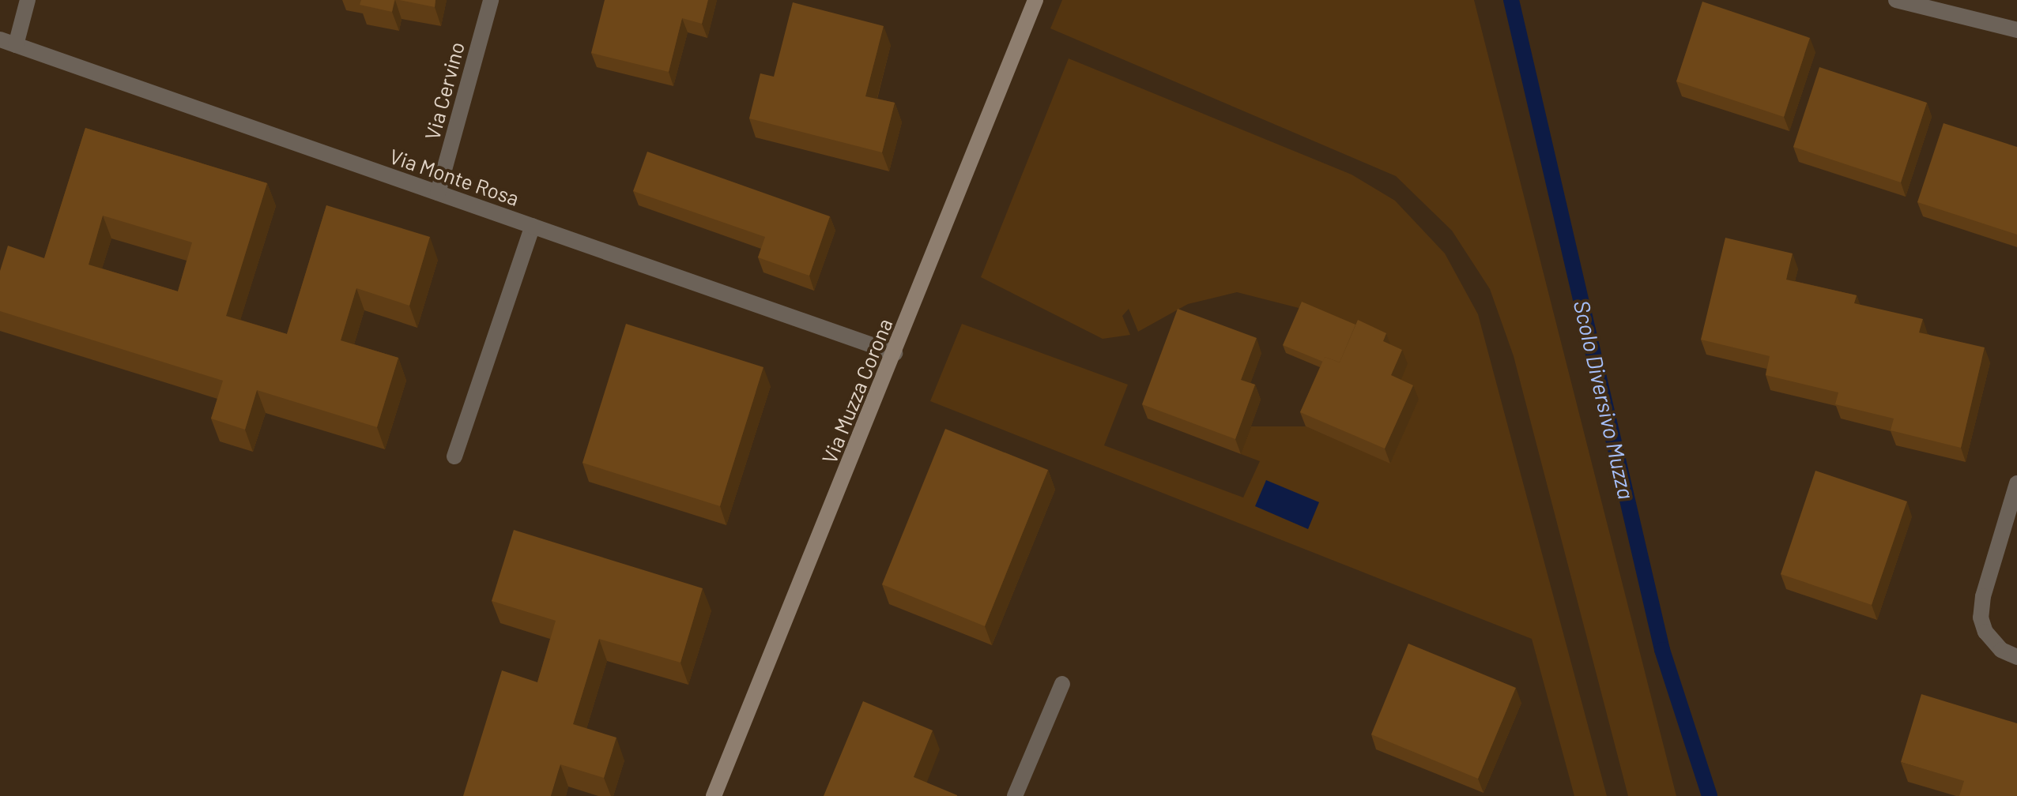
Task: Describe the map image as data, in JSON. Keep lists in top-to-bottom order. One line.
{"streets":{"street":["Via Cervino","Via Monte Rosa","Via Muzza Corona"]},"crossings":[["Via Cervino","Via Monte Rosa"],["Via Monte Rosa","Via Muzza Corona"]],"water":["Scolo Diversivo Muzza"]}
